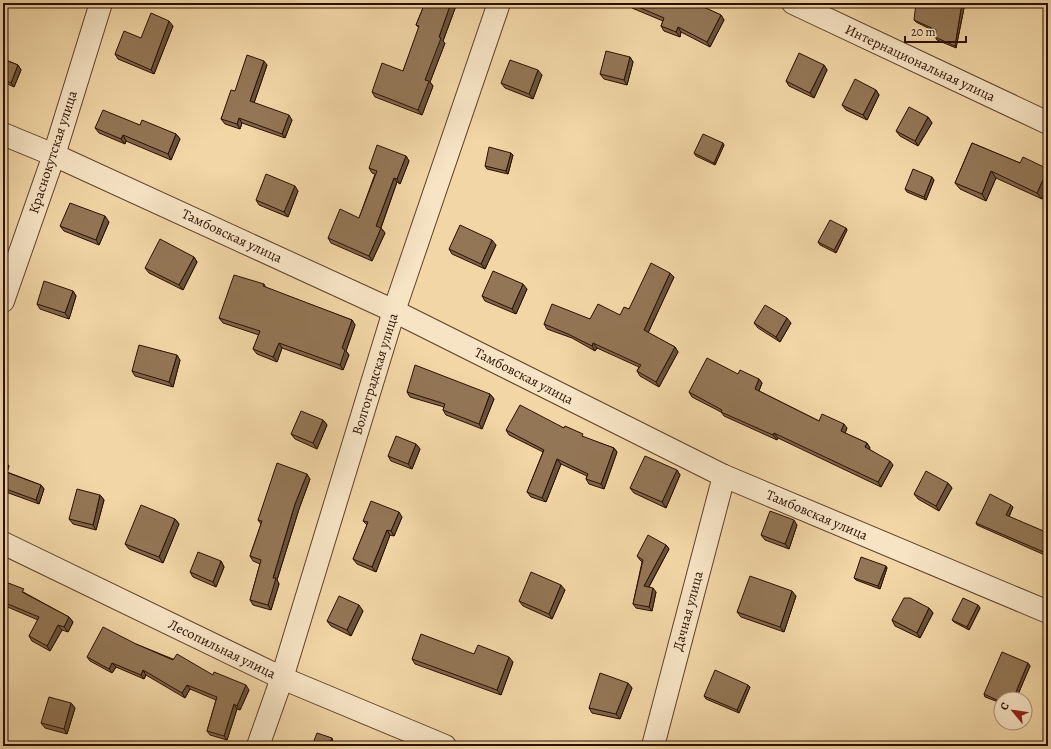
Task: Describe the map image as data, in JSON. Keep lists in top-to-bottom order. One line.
{"streets":{"street":["Интернациональная улица","Краснокутская улица","Тамбовская улица","Волгоградская улица","Дачная улица","Лесопильная улица"]},"crossings":[["Краснокутская улица","Тамбовская улица"],["Тамбовская улица","Волгоградская улица"],["Тамбовская улица","Дачная улица"],["Волгоградская улица","Лесопильная улица"]],"scale_bar":"20 m","north":"top left"}
